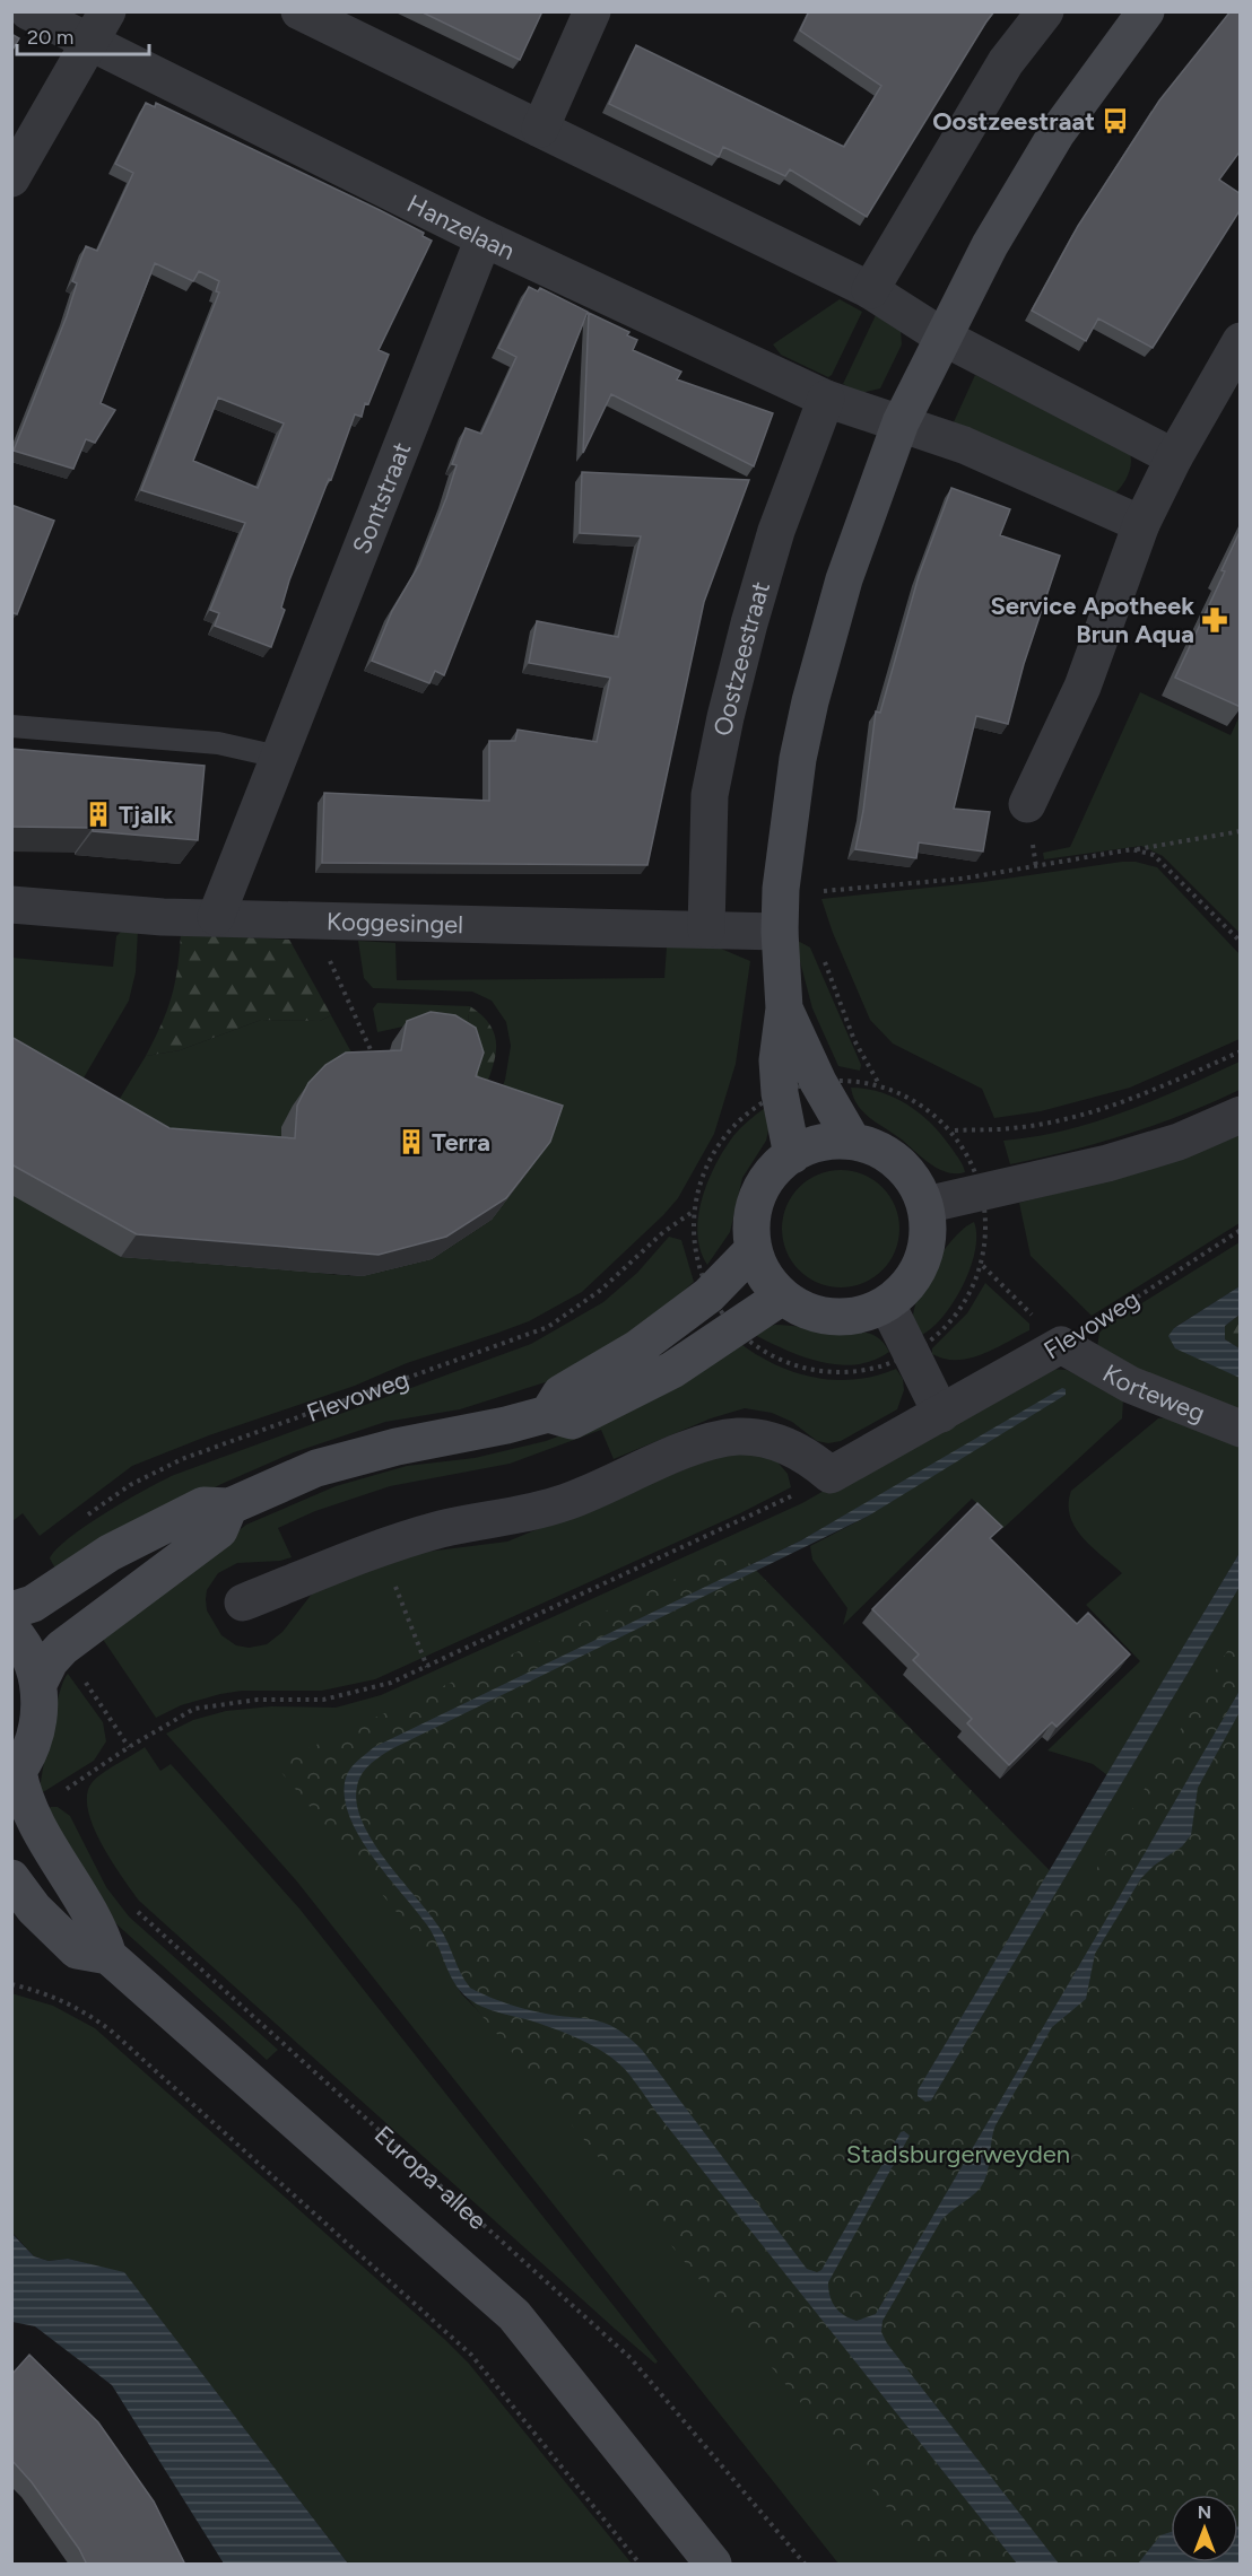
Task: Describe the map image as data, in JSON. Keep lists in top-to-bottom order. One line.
{"streets":{"street":["Hanzelaan","Sontstraat","Oostzeestraat","Koggesingel","Flevoweg","Korteweg","Europa-allee"]},"crossings":[["Hanzelaan","Sontstraat"],["Hanzelaan","Oostzeestraat"],["Sontstraat","Koggesingel"],["Oostzeestraat","Koggesingel"],["Flevoweg","Korteweg"]],"parks":["Stadsburgerweyden"],"places":{"bus stop":["Oostzeestraat"],"pharmacy":["Service Apotheek Brun Aqua"],"building":["Tjalk","Terra"]},"scale_bar":"20 m","north":"top"}
